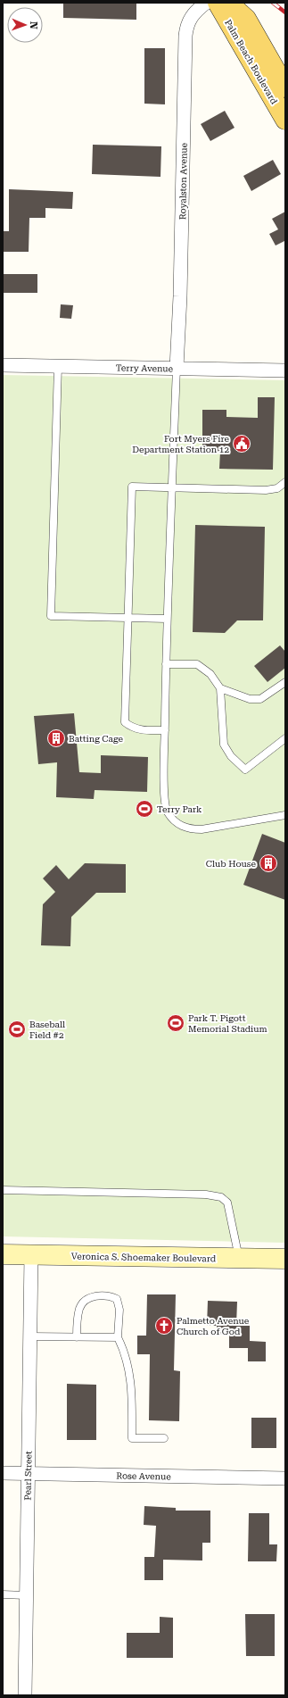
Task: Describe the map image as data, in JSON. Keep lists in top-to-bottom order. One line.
{"streets":{"main road":["Palm Beach Boulevard"],"street":["Royalston Avenue","Terry Avenue","Veronica S. Shoemaker Boulevard","Pearl Street","Rose Avenue"]},"crossings":[["Royalston Avenue","Terry Avenue"],["Veronica S. Shoemaker Boulevard","Pearl Street"],["Pearl Street","Rose Avenue"]],"places":{"public building":["Fort Myers Fire Department Station 12"],"building":["Batting Cage","Club House"],"sports":["Terry Park","Park T. Pigott Memorial Stadium","Baseball Field #2"],"church":["Palmetto Avenue Church of God"]},"north":"right"}
